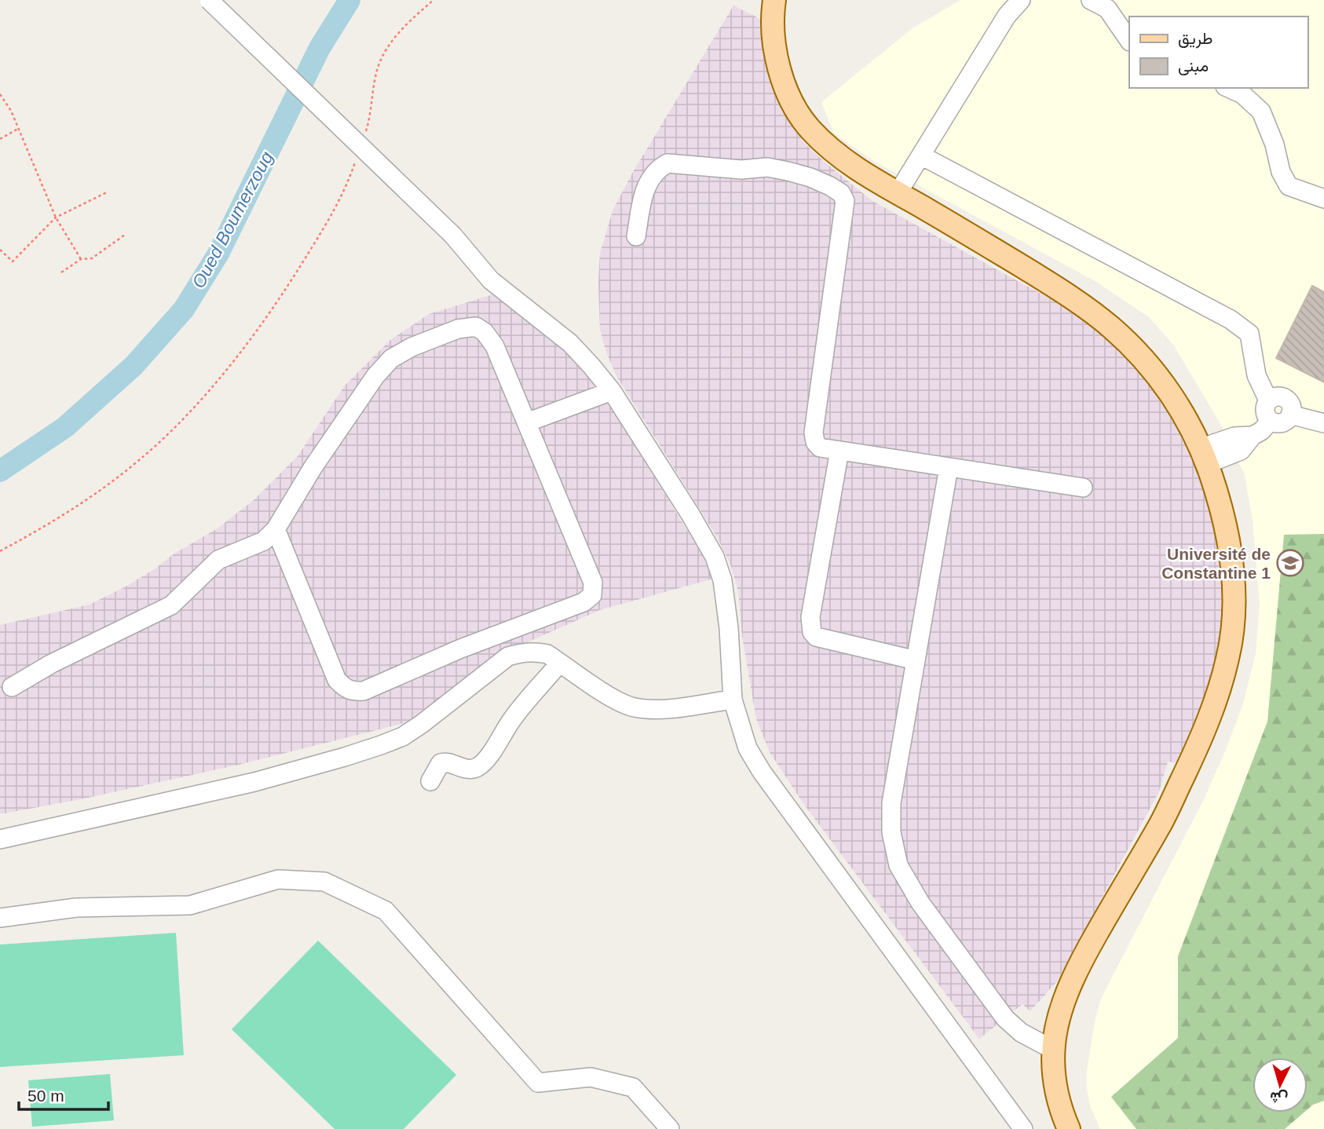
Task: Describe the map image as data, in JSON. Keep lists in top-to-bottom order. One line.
{"water":["Oued Boumerzoug"],"places":{"school or university":["Université de Constantine 1"]},"legend":["طريق","مبنى"],"scale_bar":"50 m","north":"bottom"}
